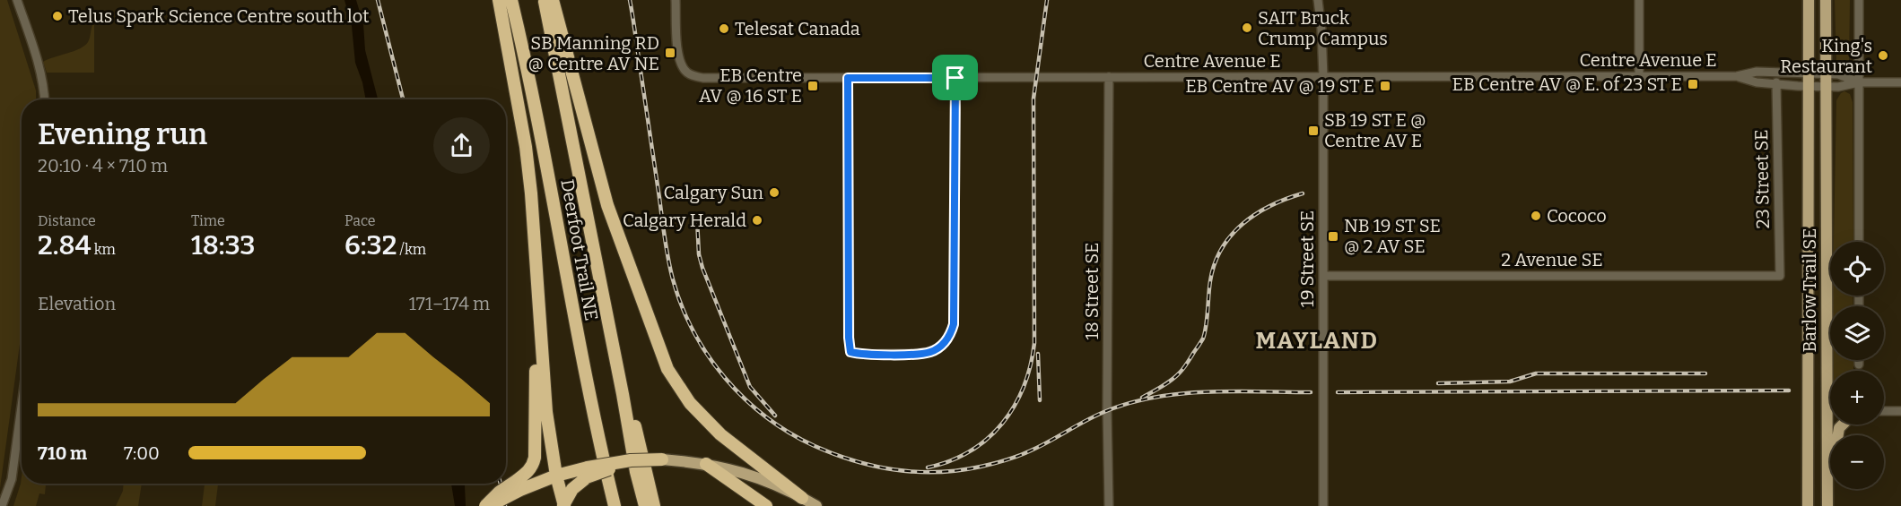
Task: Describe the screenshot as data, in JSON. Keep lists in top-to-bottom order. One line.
{"streets":{"highway":["Deerfoot Trail NE"],"main road":["Barlow Trail SE"],"street":["Centre Avenue E","23 Street SE","19 Street SE","2 Avenue SE","18 Street SE"]},"crossings":[["Centre Avenue E","23 Street SE"],["Centre Avenue E","19 Street SE"],["Centre Avenue E","Barlow Trail SE"],["Centre Avenue E","18 Street SE"],["23 Street SE","2 Avenue SE"],["19 Street SE","2 Avenue SE"]],"districts":["MAYLAND"],"places":{"other":["Telus Spark Science Centre south lot","SAIT Bruck Crump Campus","Telesat Canada","King's Restaurant","Calgary Sun","Cococo","Calgary Herald"],"transit":["SB Manning RD @ Centre AV NE","EB Centre AV @ E. of 23 ST E","EB Centre AV @ 16 ST E","EB Centre AV @ 19 ST E","SB 19 ST E @ Centre AV E","NB 19 ST SE @ 2 AV SE"]},"page":{"heading":["Evening run","20:10 · 4 × 710 m"],"stats":[["Distance","2.84 km"],["Time","18:33"],["Pace","6:32 /km"]],"map_buttons":["+","−"],"chart":["Elevation","171–174 m"],"list":[{"name":"710 m","note":"7:00"}]}}
